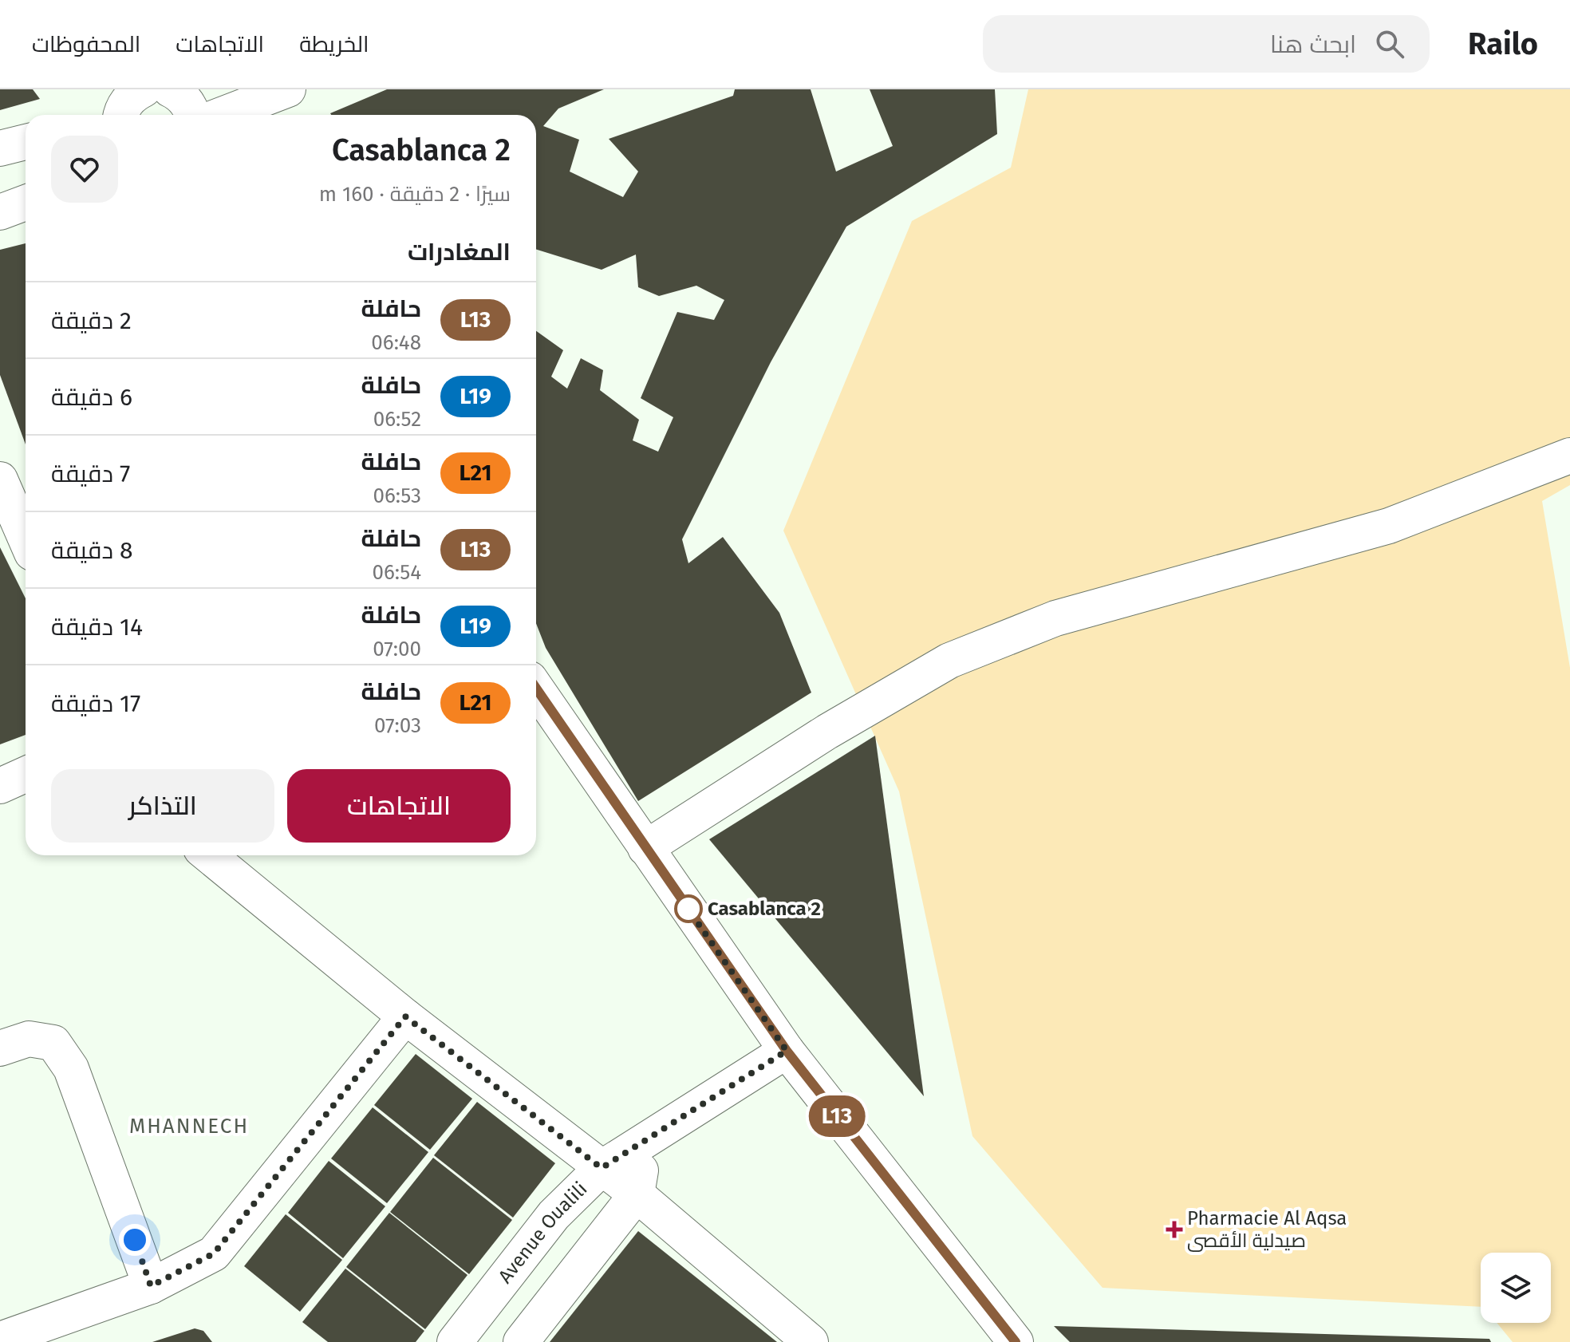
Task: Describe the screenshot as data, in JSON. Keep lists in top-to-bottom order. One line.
{"streets":{"street":["Avenue Oualili"]},"districts":["MHANNECH"],"places":{"other":["Casablanca 2"],"health":["Pharmacie Al Aqsa صيدلية الأقصى"]},"lines":["bus line L13"],"page":{"header":"Railo","search":"ابحث هنا","nav":["الخريطة","الاتجاهات","المحفوظات"],"on_map":"L13","heading":[["Casablanca 2","سيرًا · 2 دقيقة · 160 m"],"المغادرات"],"list":[{"mark":"L13","name":"حافلة","note":"06:48","value":"2 دقيقة"},{"mark":"L19","name":"حافلة","note":"06:52","value":"6 دقيقة"},{"mark":"L21","name":"حافلة","note":"06:53","value":"7 دقيقة"},{"mark":"L13","name":"حافلة","note":"06:54","value":"8 دقيقة"},{"mark":"L19","name":"حافلة","note":"07:00","value":"14 دقيقة"},{"mark":"L21","name":"حافلة","note":"07:03","value":"17 دقيقة"}],"buttons":["الاتجاهات","التذاكر"]}}
